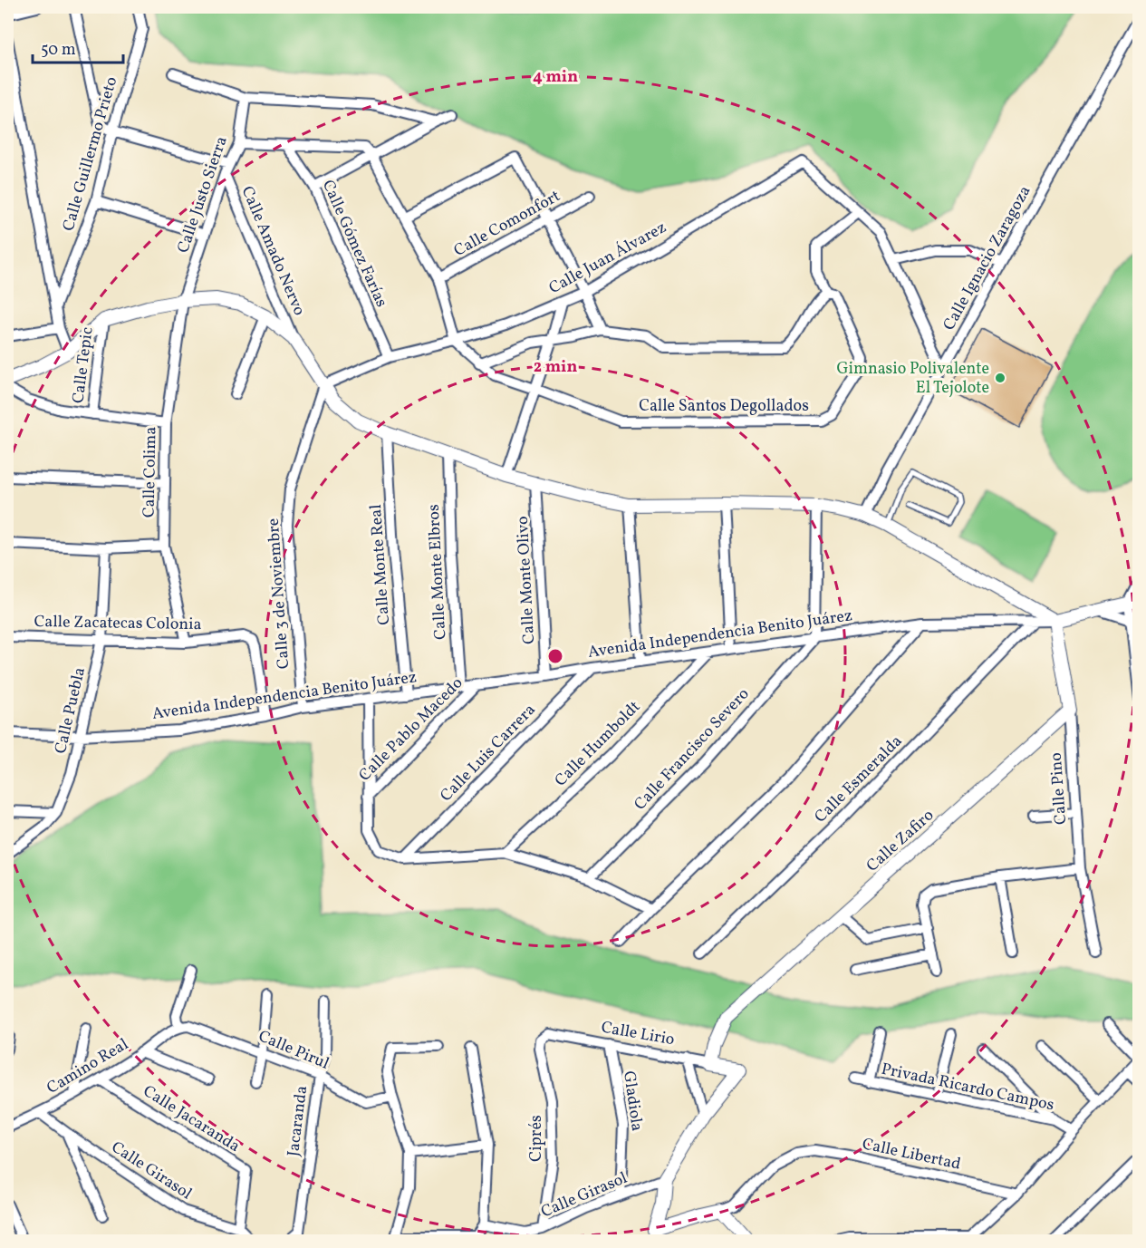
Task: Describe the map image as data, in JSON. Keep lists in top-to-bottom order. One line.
{"streets":{"street":["Calle Guillermo Prieto","Calle Justo Sierra","Calle Comonfort","Calle Gómez Farías","Calle Amado Nervo","Calle Juan Álvarez","Calle Ignacio Zaragoza","Calle Tepic","Calle Santos Degollados","Calle Colima","Calle Monte Real","Calle Monte Elbros","Calle Monte Olivo","Calle 3 de Noviembre","Calle Zacatecas Colonia","Avenida Independencia Benito Juárez","Calle Puebla","Calle Pablo Macedo","Calle Humboldt","Calle Francisco Severo","Calle Luis Carrera","Calle Esmeralda","Calle Pino","Calle Zafiro","Calle Lirio","Calle Pirul","Camino Real","Privada Ricardo Campos","Gladiola","Calle Jacaranda","Jacaranda","Ciprés","Calle Libertad","Calle Girasol"]},"crossings":[["Calle Justo Sierra","Calle Amado Nervo"],["Calle Justo Sierra","Calle Colima"],["Calle Gómez Farías","Calle Juan Álvarez"],["Calle Juan Álvarez","Calle Santos Degollados"],["Calle Juan Álvarez","Calle 3 de Noviembre"],["Calle Colima","Calle Zacatecas Colonia"],["Calle Monte Real","Avenida Independencia Benito Juárez"],["Calle Monte Elbros","Avenida Independencia Benito Juárez"],["Calle Monte Olivo","Avenida Independencia Benito Juárez"],["Calle 3 de Noviembre","Avenida Independencia Benito Juárez"],["Calle Zacatecas Colonia","Avenida Independencia Benito Juárez"],["Calle Zacatecas Colonia","Calle Puebla"],["Avenida Independencia Benito Juárez","Calle Puebla"],["Avenida Independencia Benito Juárez","Calle Pablo Macedo"],["Avenida Independencia Benito Juárez","Calle Humboldt"],["Avenida Independencia Benito Juárez","Calle Francisco Severo"],["Avenida Independencia Benito Juárez","Calle Luis Carrera"],["Avenida Independencia Benito Juárez","Calle Esmeralda"],["Avenida Independencia Benito Juárez","Calle Pino"],["Calle Pino","Calle Zafiro"],["Calle Zafiro","Calle Lirio"],["Calle Lirio","Gladiola"],["Calle Lirio","Ciprés"],["Calle Pirul","Camino Real"],["Calle Pirul","Jacaranda"],["Camino Real","Calle Jacaranda"],["Camino Real","Calle Girasol"],["Gladiola","Calle Girasol"],["Calle Jacaranda","Calle Girasol"],["Ciprés","Calle Girasol"]],"places":["Gimnasio Polivalente El Tejolote"],"scale_bar":"50 m","rings":["4 min","2 min"]}
